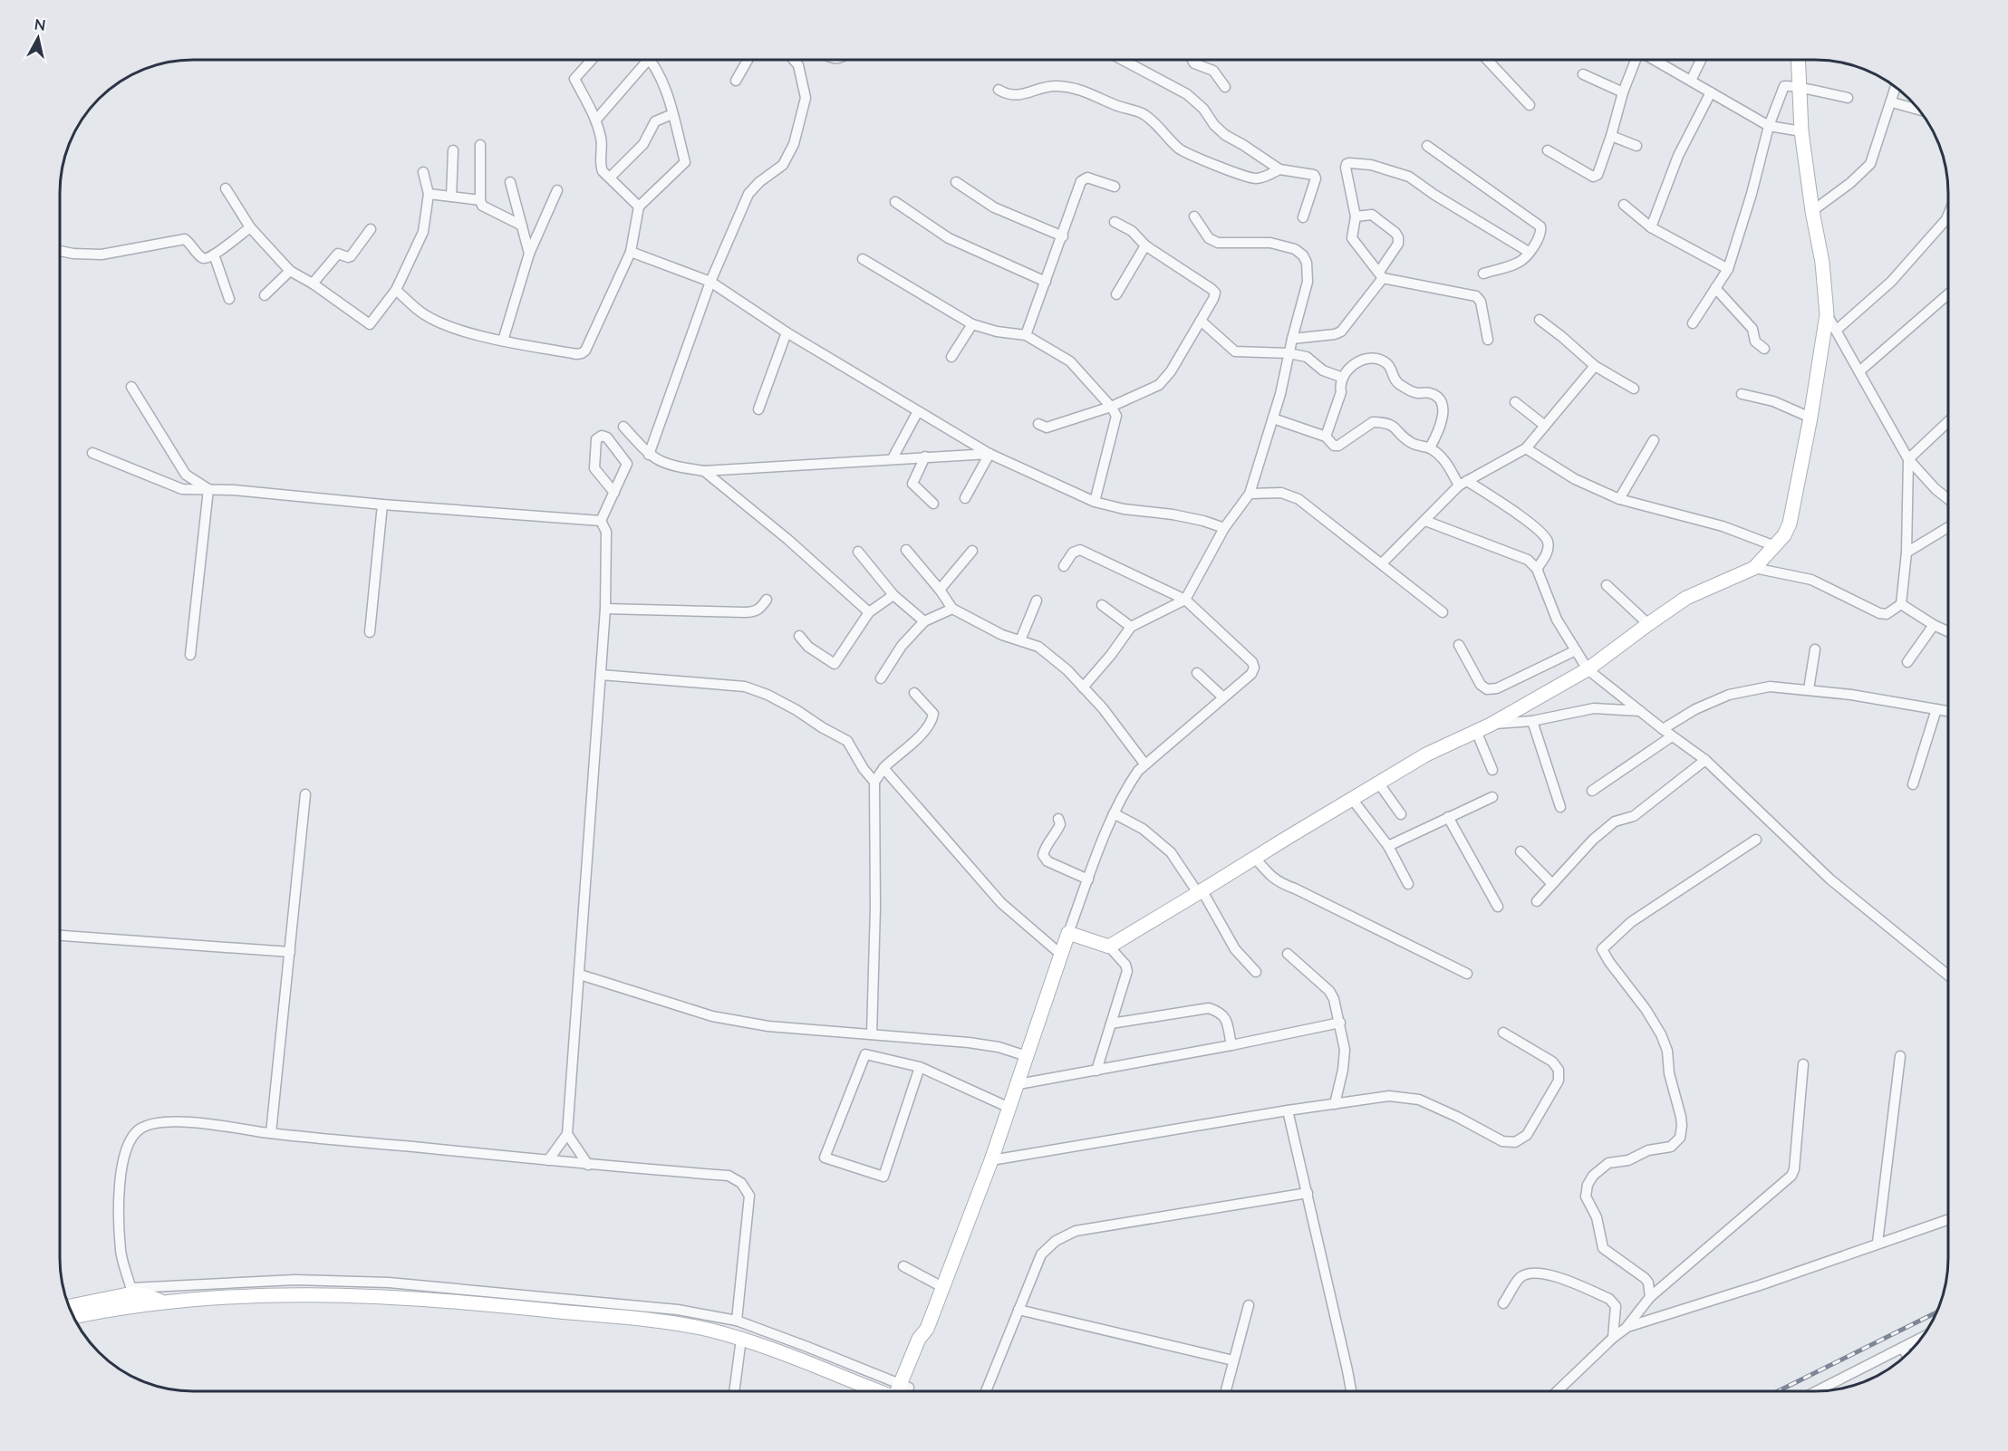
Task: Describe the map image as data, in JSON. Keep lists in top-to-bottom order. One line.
{"north":"top"}
